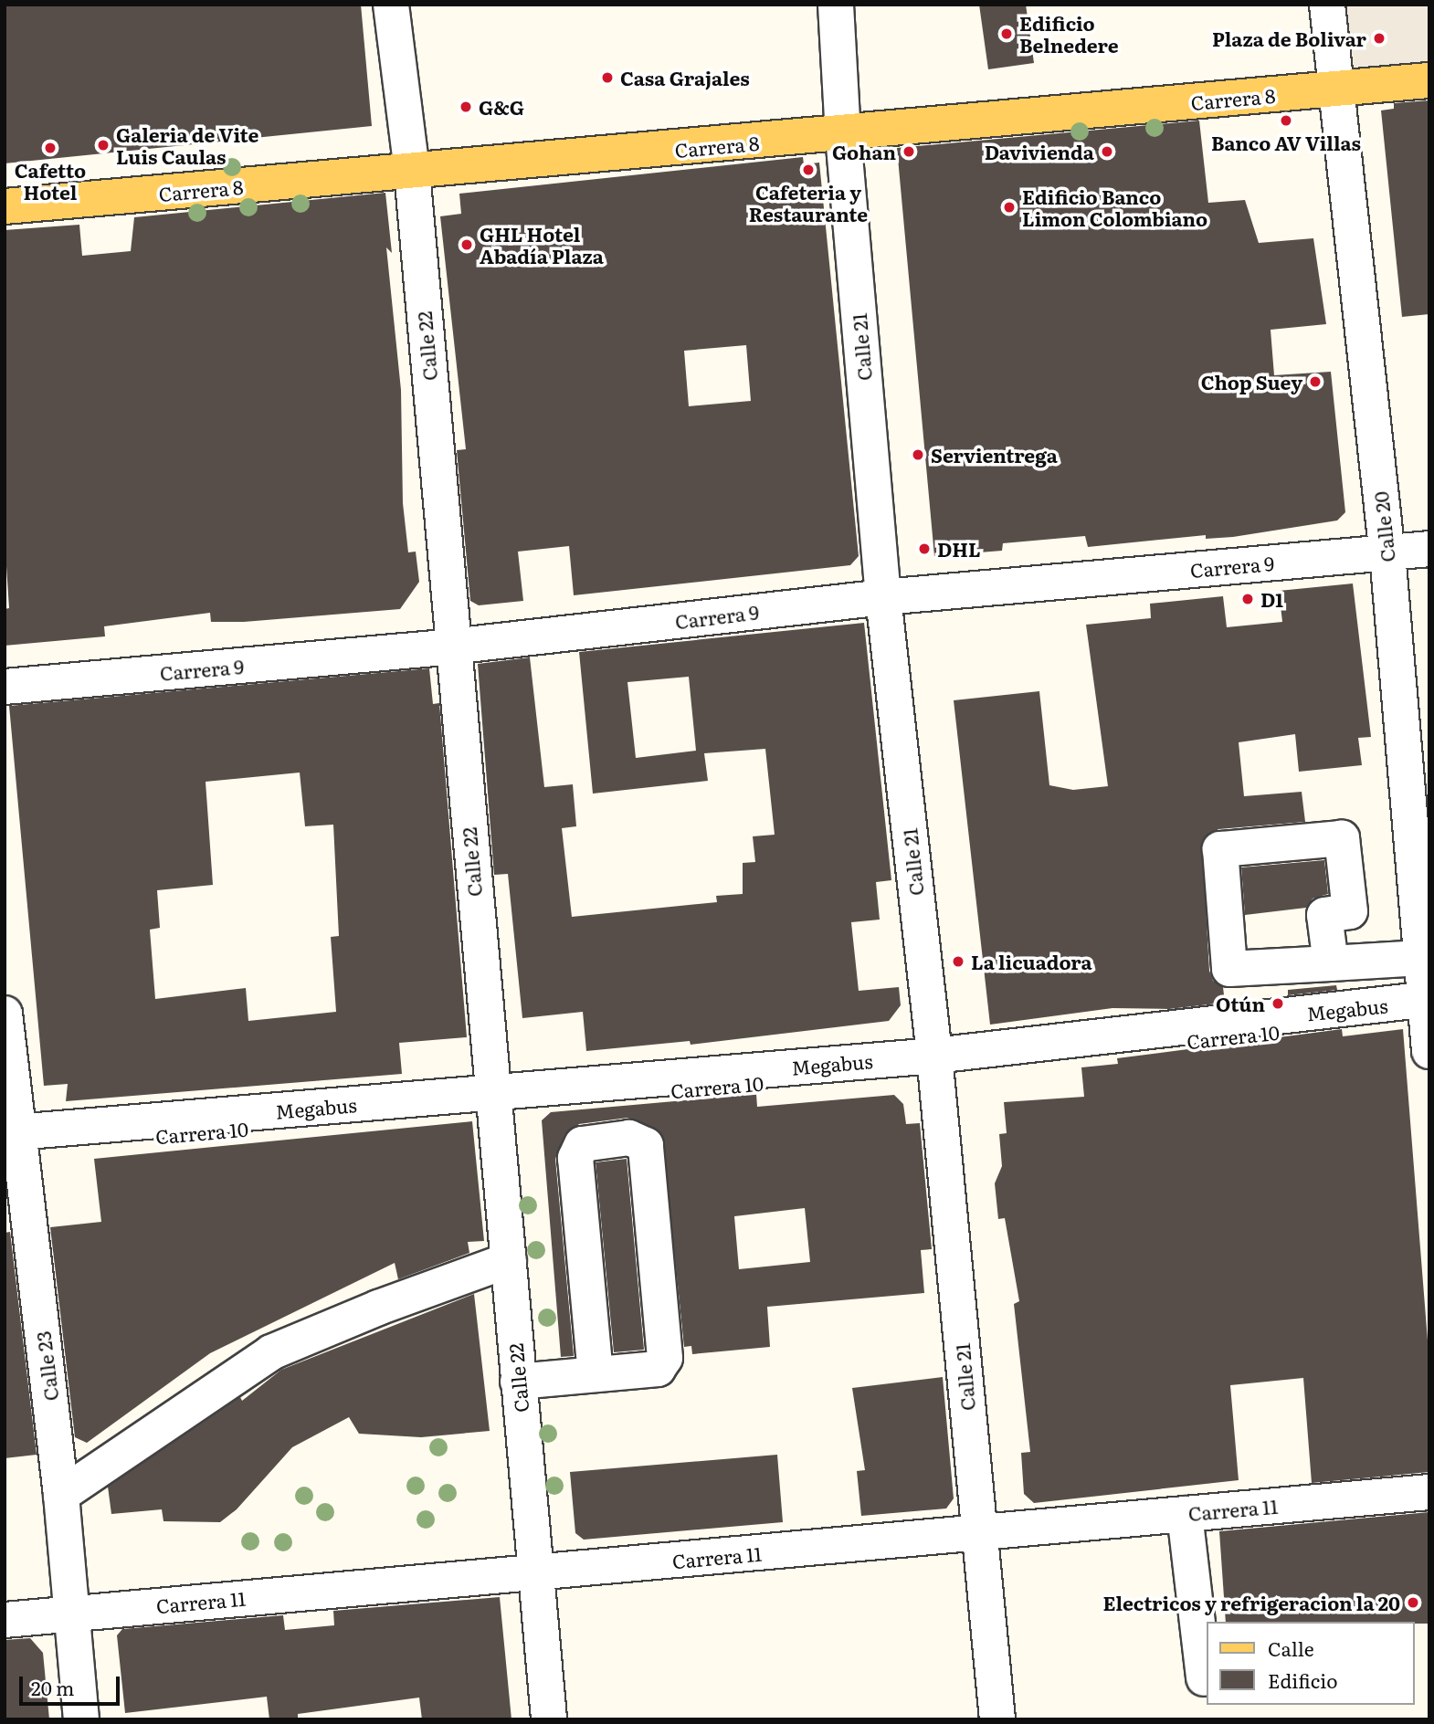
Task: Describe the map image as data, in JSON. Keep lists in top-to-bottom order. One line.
{"streets":{"main road":["Carrera 8"],"street":["Calle 22","Calle 21","Calle 20","Carrera 9","Megabus","Carrera 10","Calle 23","Carrera 11"]},"crossings":[["Carrera 8","Calle 22"],["Carrera 8","Calle 21"],["Carrera 8","Calle 20"],["Calle 22","Carrera 9"],["Calle 22","Megabus"],["Calle 22","Carrera 11"],["Calle 21","Carrera 9"],["Calle 21","Megabus"],["Calle 21","Carrera 10"],["Calle 21","Carrera 11"],["Calle 20","Carrera 9"],["Calle 20","Carrera 10"],["Megabus","Carrera 10"],["Megabus","Calle 23"],["Calle 23","Carrera 11"]],"places":["Edificio Belnedere","Plaza de Bolivar","Casa Grajales","G&G","Banco AV Villas","Galeria de Vite Luis Caulas","Cafetto Hotel","Gohan","Davivienda","Cafeteria y Restaurante","Edificio Banco Limon Colombiano","GHL Hotel Abadía Plaza","Chop Suey","Servientrega","DHL","D1","La licuadora","Otún","Electricos y refrigeracion la 20"],"legend":["Calle","Edificio"],"scale_bar":"20 m"}
